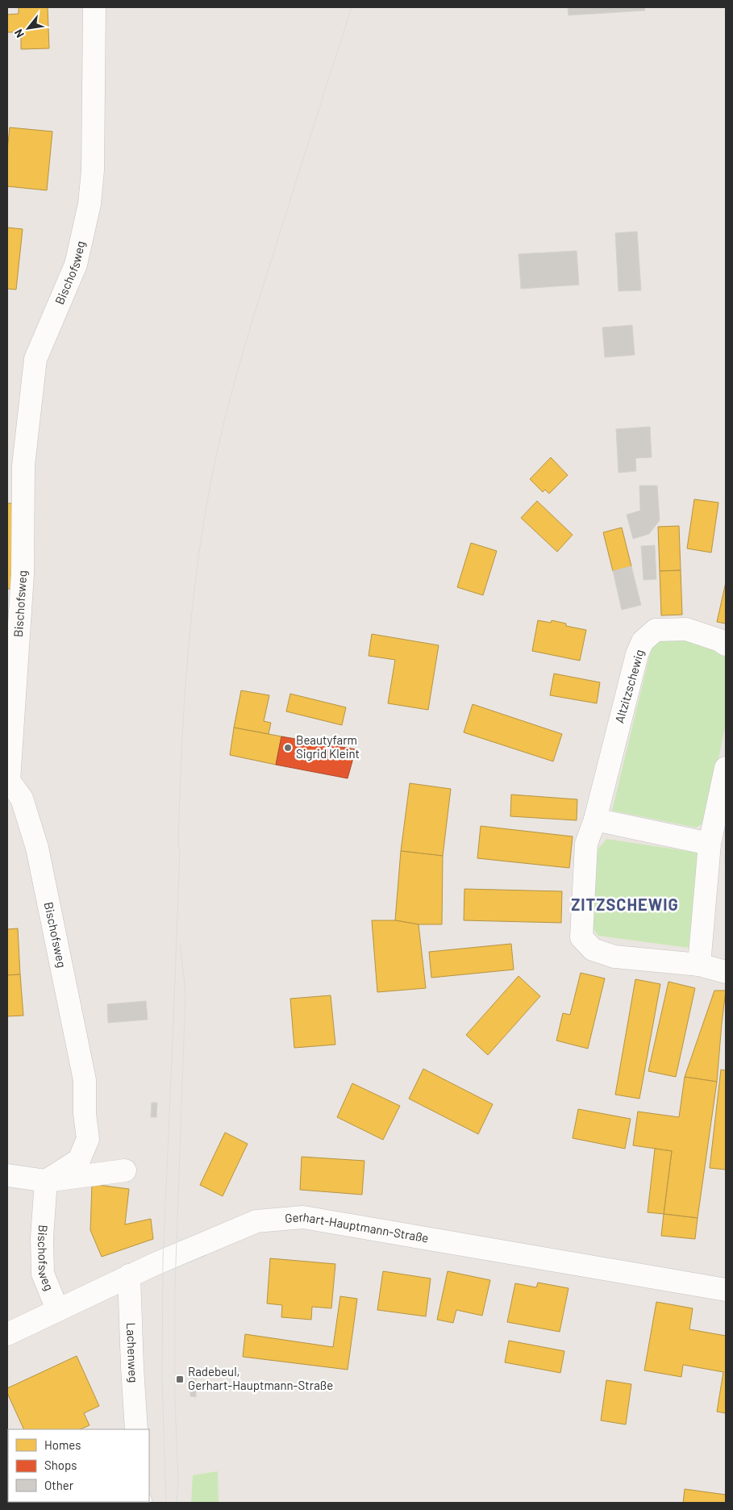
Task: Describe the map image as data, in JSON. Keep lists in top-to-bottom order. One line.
{"streets":{"street":["Bischofsweg","Altzitzschewig","Gerhart-Hauptmann-Straße","Lachenweg"]},"crossings":[["Bischofsweg","Gerhart-Hauptmann-Straße"],["Gerhart-Hauptmann-Straße","Lachenweg"]],"districts":["ZITZSCHEWIG"],"places":{"other":["Beautyfarm Sigrid Kleint"],"transit":["Radebeul, Gerhart-Hauptmann-Straße"]},"legend":["Homes","Shops","Other"],"north":"bottom left"}
